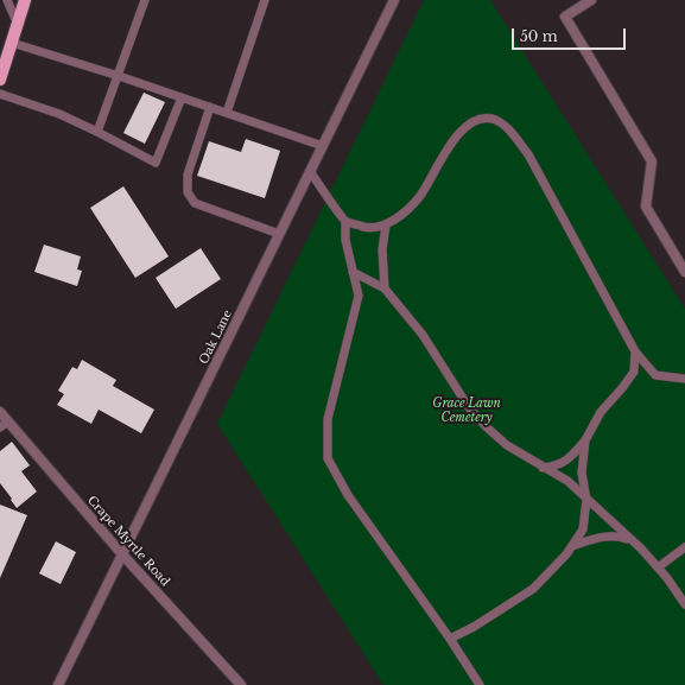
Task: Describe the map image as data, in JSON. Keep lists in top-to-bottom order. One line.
{"streets":{"street":["Oak Lane","Crape Myrtle Road"]},"crossings":[["Oak Lane","Crape Myrtle Road"]],"parks":["Grace Lawn Cemetery"],"scale_bar":"50 m"}
